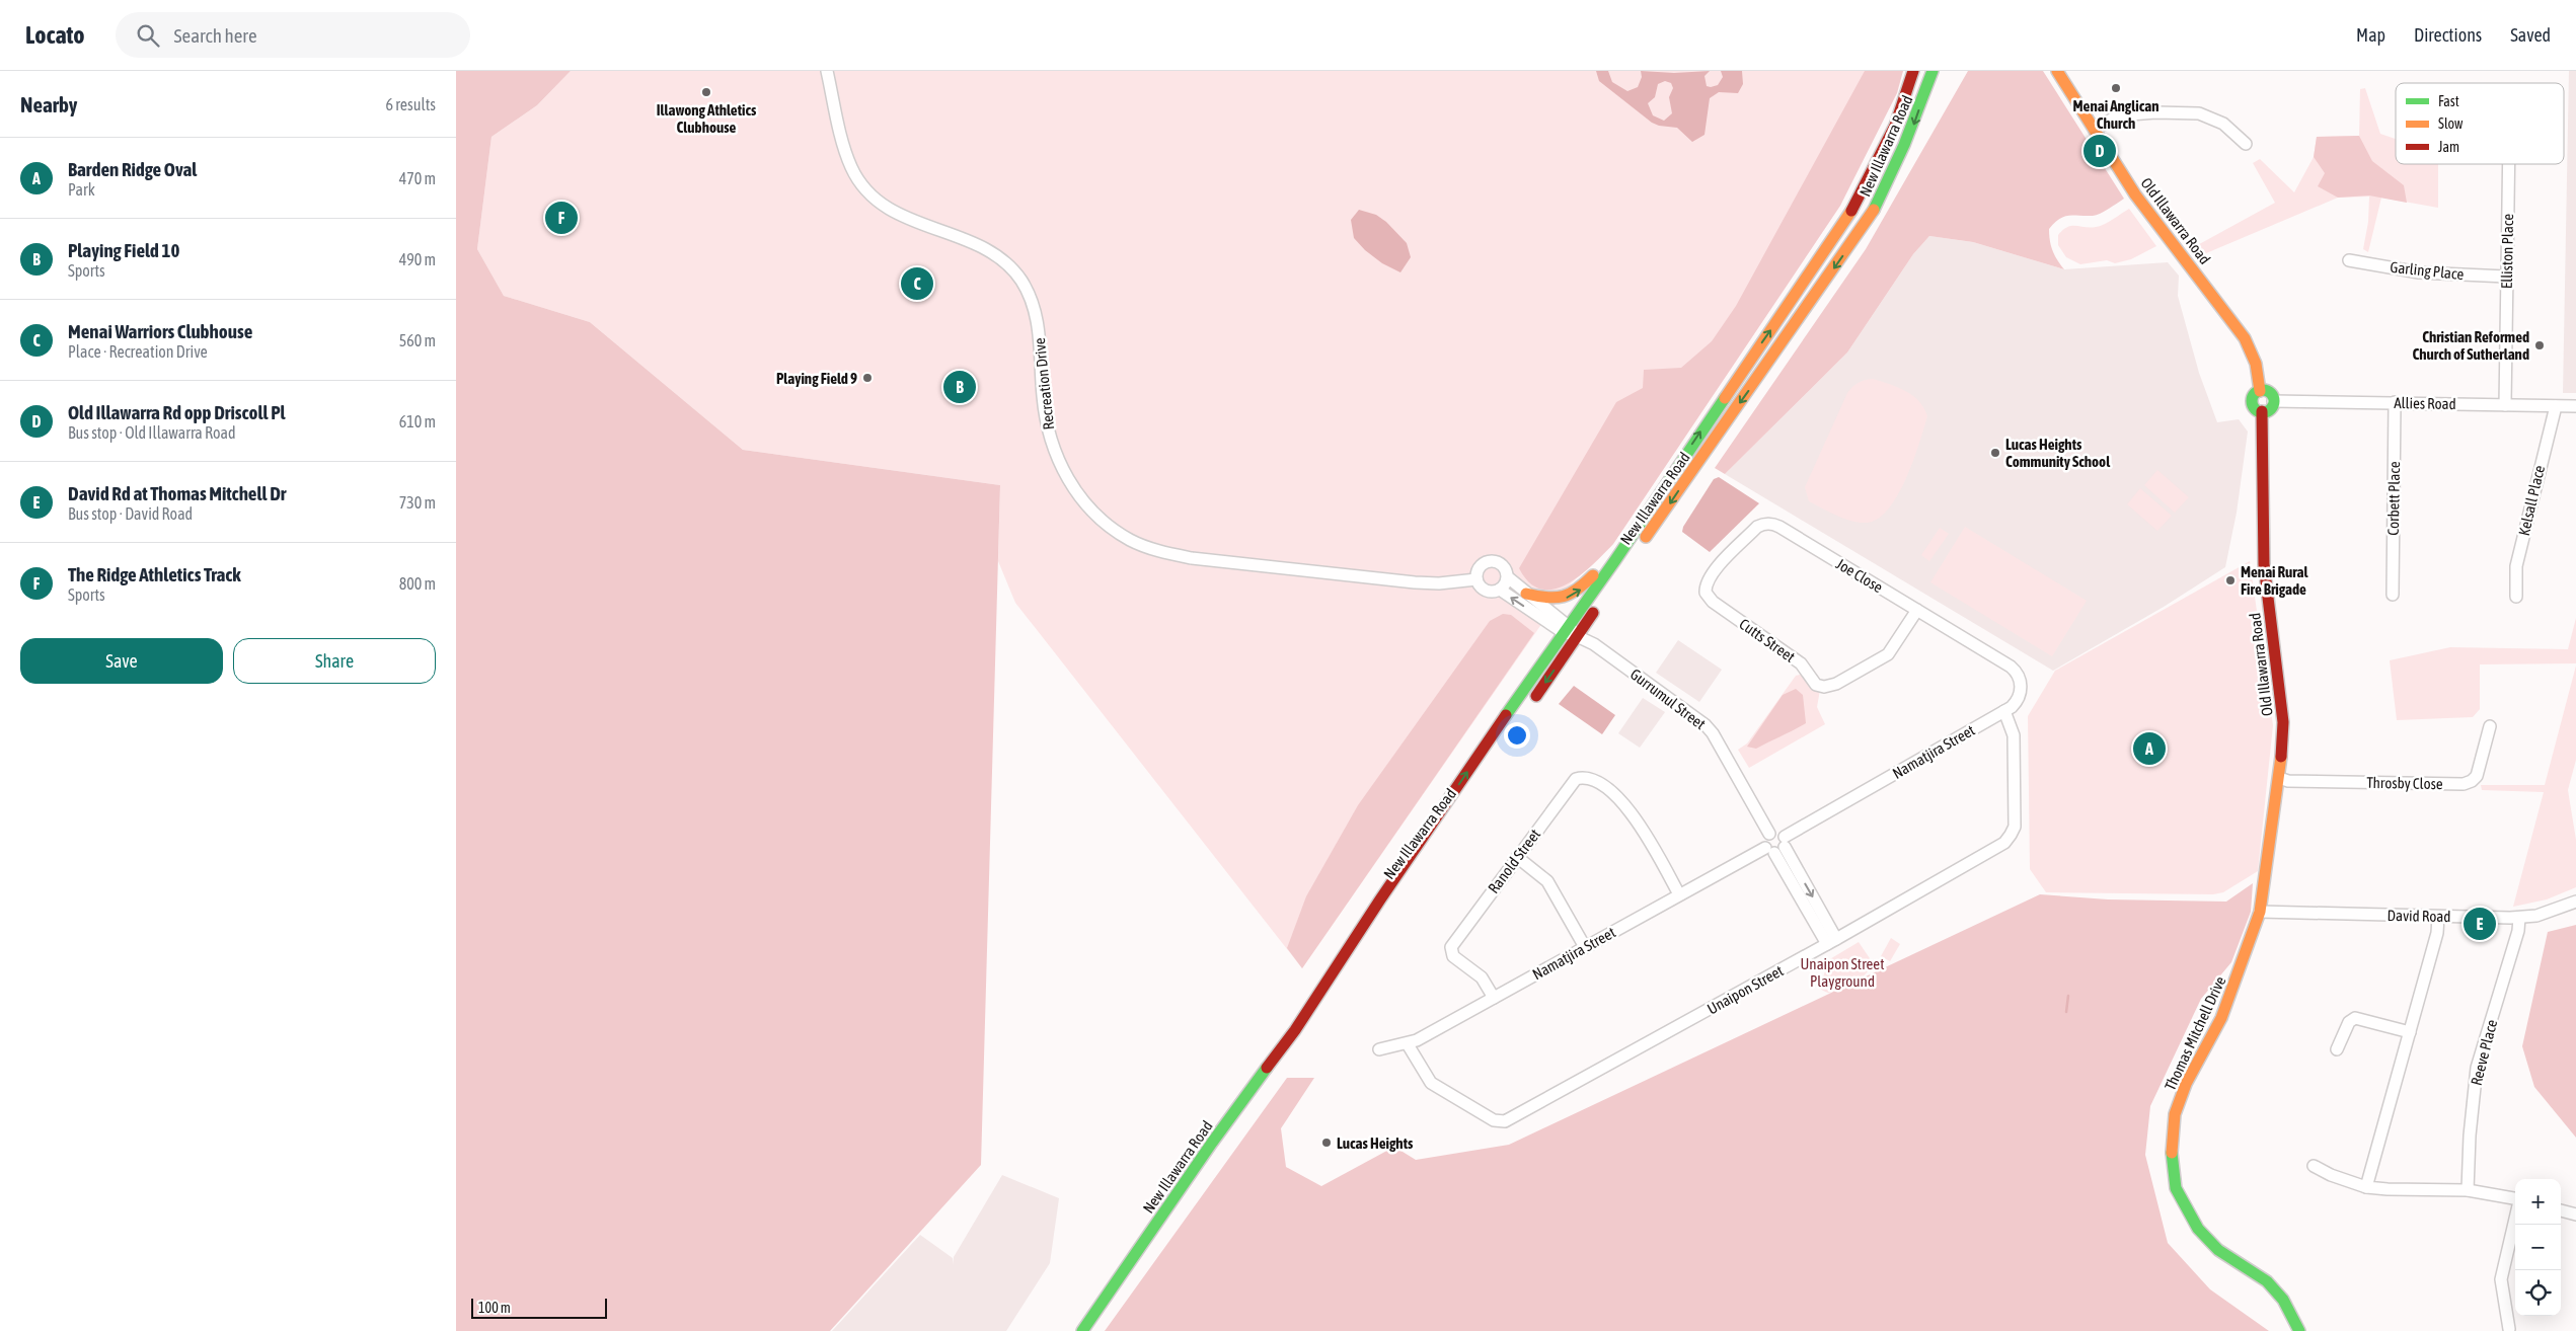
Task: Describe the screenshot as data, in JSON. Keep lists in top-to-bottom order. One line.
{"streets":{"main road":["New Illawarra Road","Old Illawarra Road","Thomas Mitchell Drive"],"street":["Elliston Place","Garling Place","Recreation Drive","Allies Road","Corbett Place","Kelsall Place","Joe Close","Cutts Street","Gurrumul Street","Namatjira Street","Throsby Close","Ranold Street","David Road","Unaipon Street","Reeve Place"]},"crossings":[["New Illawarra Road","Gurrumul Street"],["Old Illawarra Road","Allies Road"],["Old Illawarra Road","Throsby Close"],["Old Illawarra Road","David Road"],["Old Illawarra Road","Thomas Mitchell Drive"],["Elliston Place","Garling Place"],["Elliston Place","Allies Road"],["Allies Road","Corbett Place"],["Allies Road","Kelsall Place"],["Joe Close","Cutts Street"],["Joe Close","Namatjira Street"],["Gurrumul Street","Namatjira Street"],["Namatjira Street","Ranold Street"],["Namatjira Street","Unaipon Street"],["David Road","Thomas Mitchell Drive"],["David Road","Reeve Place"]],"parks":["Unaipon Street Playground"],"places":["Menai Anglican Church","Illawong Athletics Clubhouse","Christian Reformed Church of Sutherland","Playing Field 9","Lucas Heights Community School","Menai Rural Fire Brigade","Lucas Heights"],"legend":["Fast","Slow","Jam"],"scale_bar":"100 m","page":{"header":"Locato","search":"Search here","nav":["Map","Directions","Saved"],"heading":["Nearby","6 results"],"pins":["D","F","C","B","A","E"],"list":[{"mark":"A","name":"Barden Ridge Oval","note":"Park","value":"470 m"},{"mark":"B","name":"Playing Field 10","note":"Sports","value":"490 m"},{"mark":"C","name":"Menai Warriors Clubhouse","note":"Place · Recreation Drive","value":"560 m"},{"mark":"D","name":"Old Illawarra Rd opp Driscoll Pl","note":"Bus stop · Old Illawarra Road","value":"610 m"},{"mark":"E","name":"David Rd at Thomas Mitchell Dr","note":"Bus stop · David Road","value":"730 m"},{"mark":"F","name":"The Ridge Athletics Track","note":"Sports","value":"800 m"}],"buttons":["Save","Share"],"map_buttons":["+","−"],"scale":"100 m"}}
